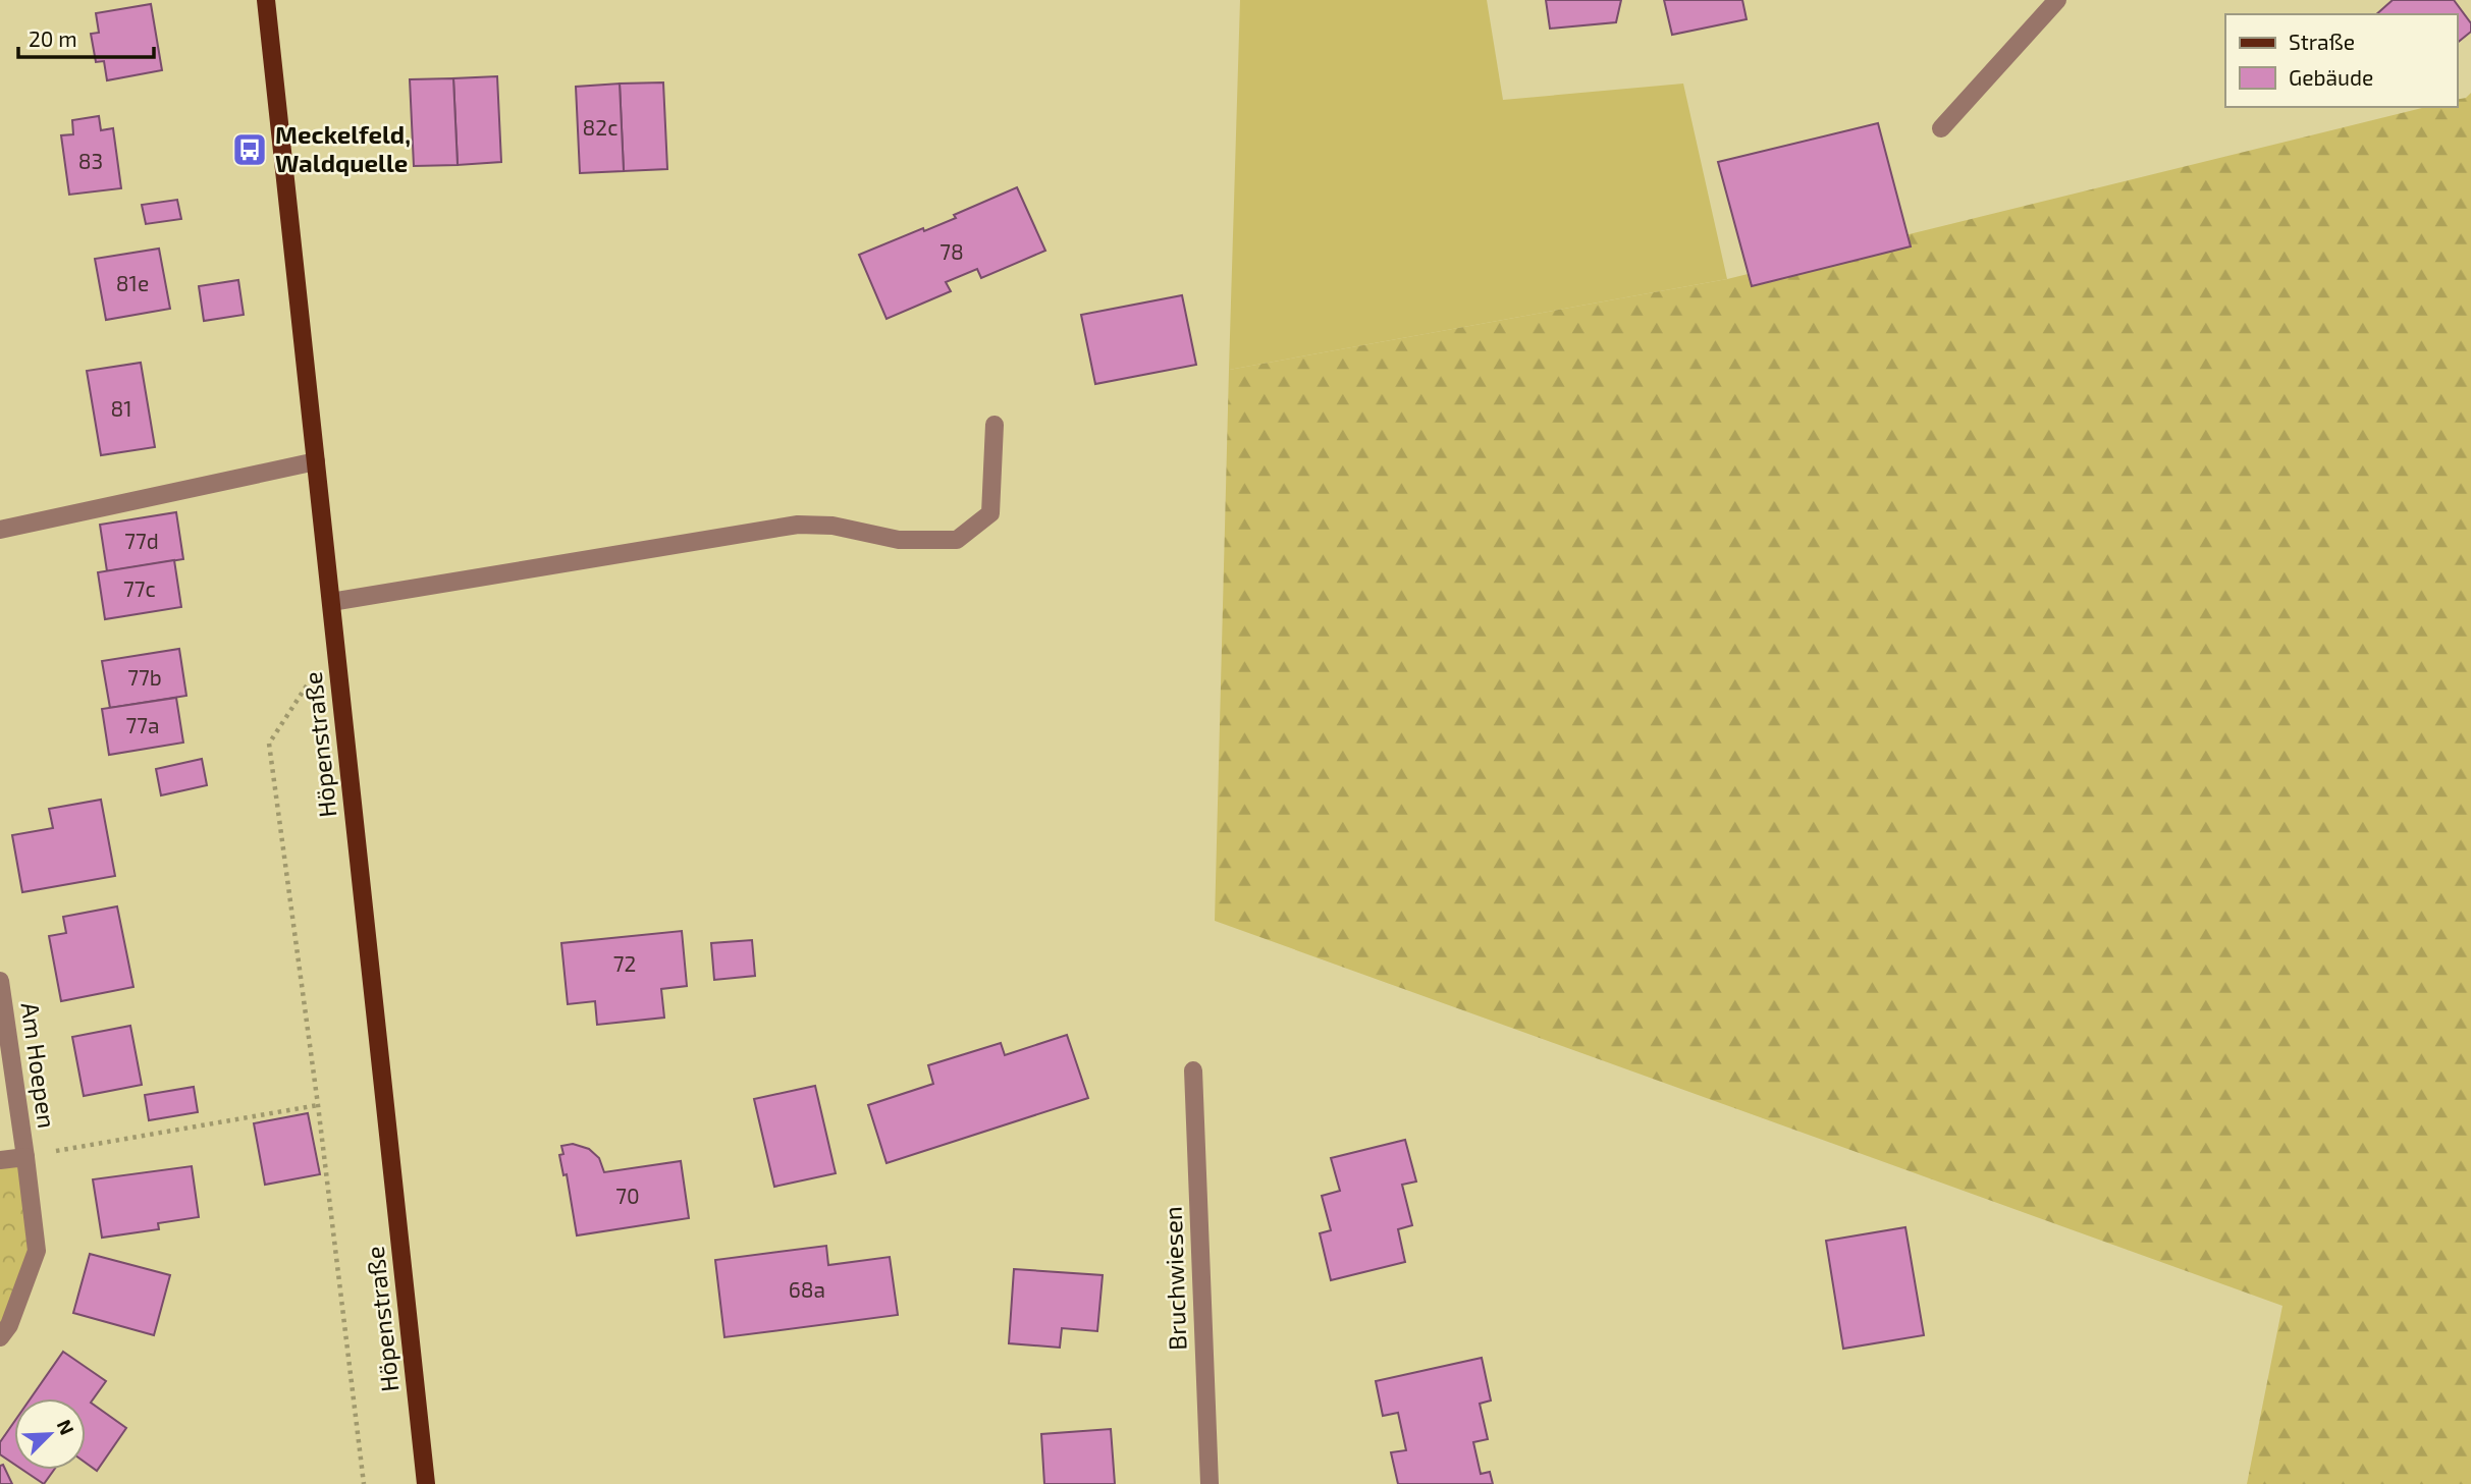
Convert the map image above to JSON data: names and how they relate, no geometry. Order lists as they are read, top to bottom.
{
  "streets": {
    "main road": ["Höpenstraße"],
    "street": ["Am Hoepen", "Bruchwiesen"]
  },
  "places": {
    "bus stop": ["Meckelfeld, Waldquelle"]
  },
  "house_numbers": [
    "82c",
    "83",
    "78",
    "81e",
    "81",
    "77d",
    "77c",
    "77b",
    "77a",
    "72",
    "70",
    "68a"
  ],
  "legend": ["Straße", "Gebäude"],
  "scale_bar": "20 m",
  "north": "top right"
}
